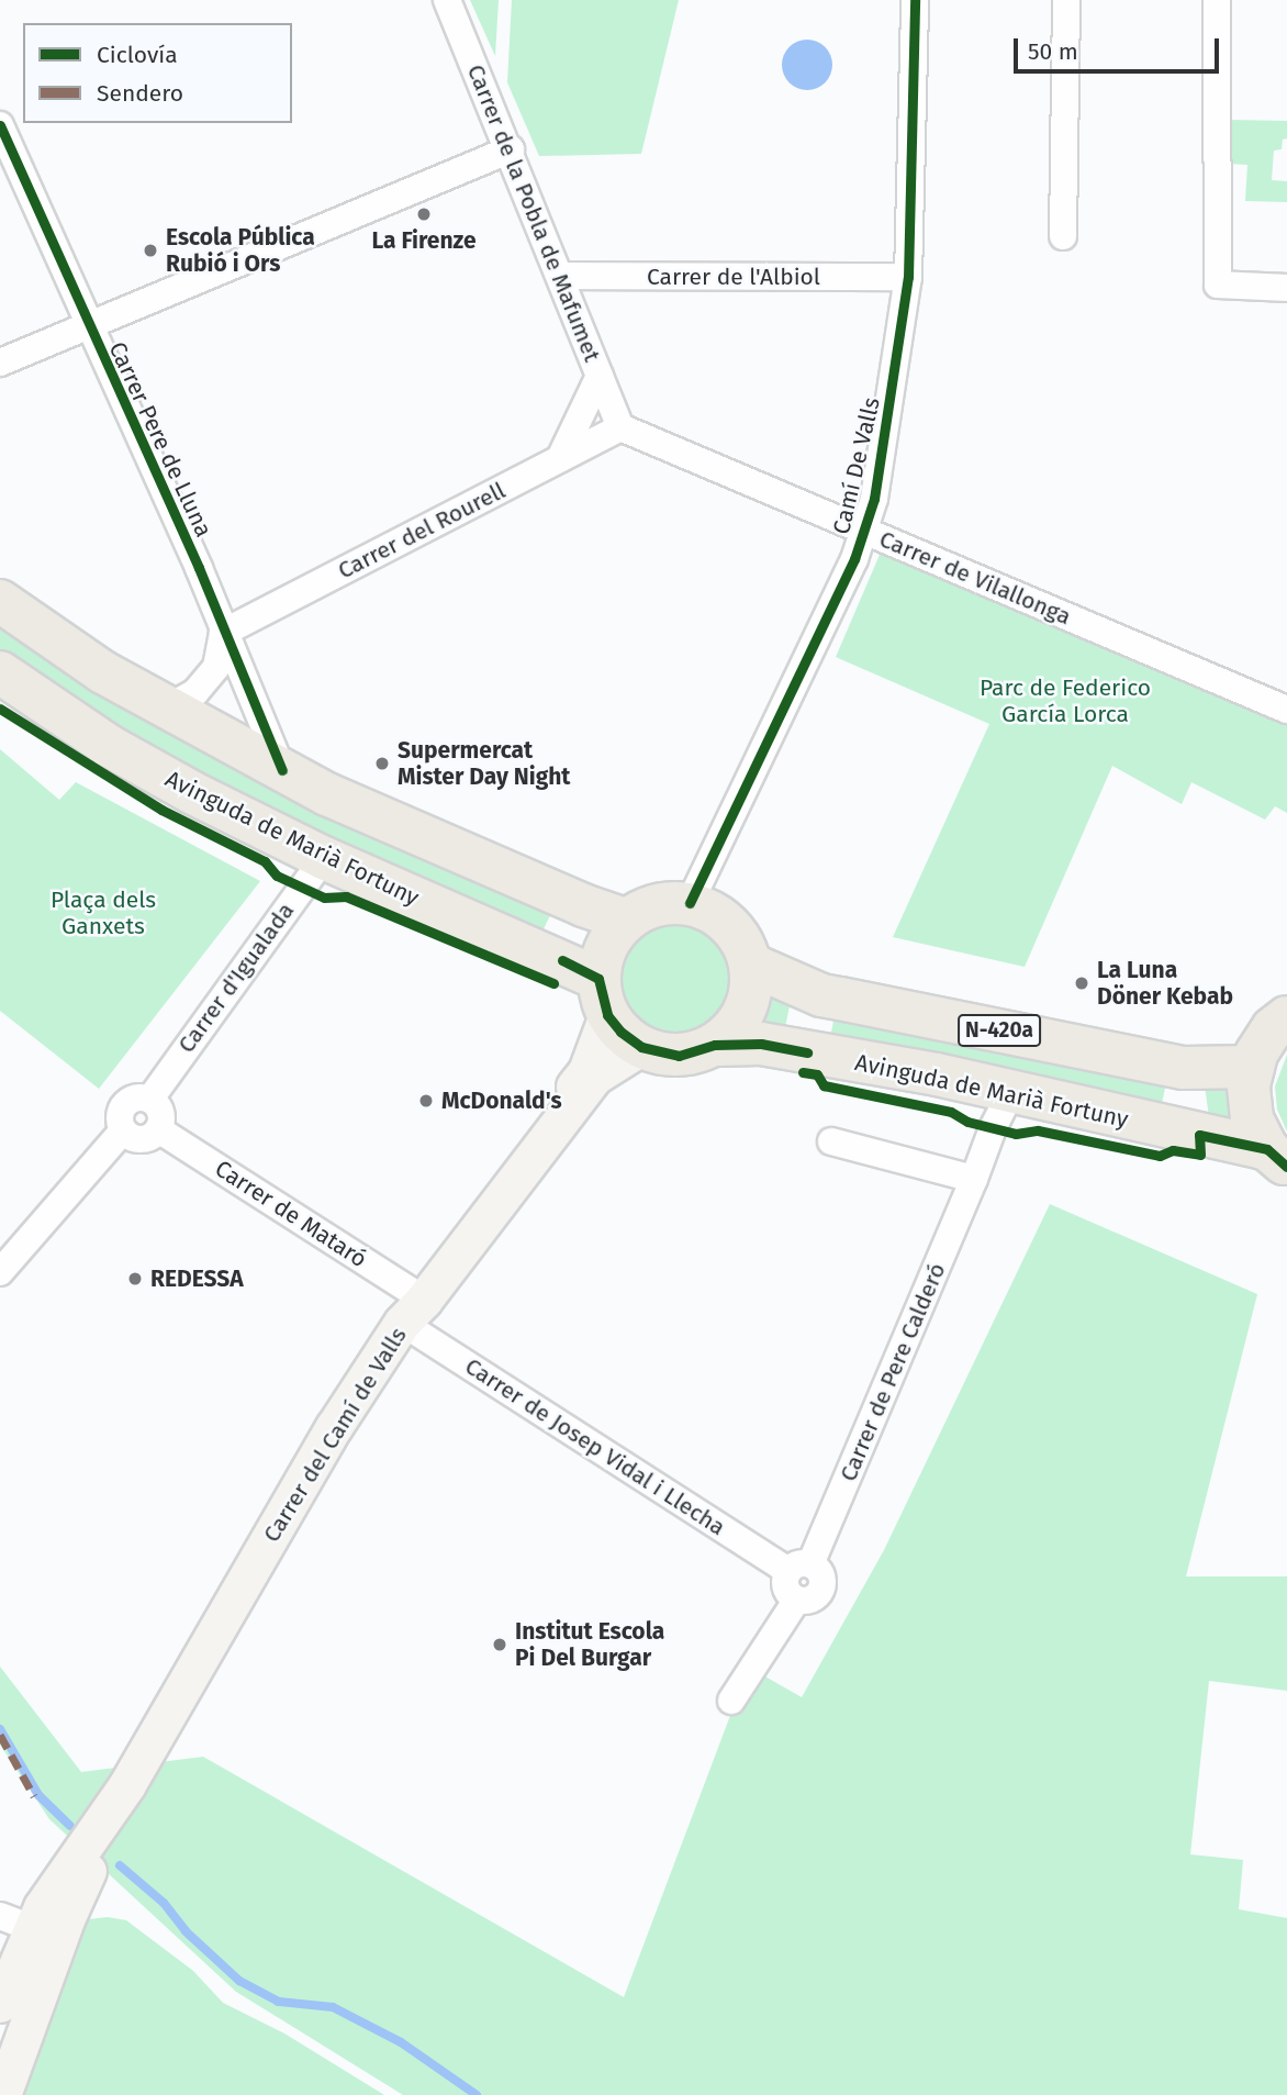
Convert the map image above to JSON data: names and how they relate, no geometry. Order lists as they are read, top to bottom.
{
  "streets": {
    "main road": ["Avinguda de Marià Fortuny", "N-420a", "Carrer del Camí de Valls"],
    "street": [
      "Carrer de la Pobla de Mafumet",
      "Carrer de l'Albiol",
      "Carrer Pere de Lluna",
      "Camí De Valls",
      "Carrer del Rourell",
      "Carrer de Vilallonga",
      "Carrer d'Igualada",
      "Carrer de Mataró",
      "Carrer de Pere Calderó",
      "Carrer de Josep Vidal i Llecha"
    ]
  },
  "crossings": [
    ["Carrer de la Pobla de Mafumet", "Carrer de l'Albiol"],
    ["Carrer de la Pobla de Mafumet", "Carrer del Rourell"],
    ["Carrer de la Pobla de Mafumet", "Carrer de Vilallonga"],
    ["Carrer de l'Albiol", "Camí De Valls"],
    ["Carrer Pere de Lluna", "Carrer del Rourell"],
    ["Camí De Valls", "Carrer de Vilallonga"],
    ["Camí De Valls", "Avinguda de Marià Fortuny"],
    ["Camí De Valls", "N-420a"],
    ["Camí De Valls", "Carrer del Camí de Valls"],
    ["Carrer del Rourell", "Carrer de Vilallonga"],
    ["Avinguda de Marià Fortuny", "Carrer d'Igualada"],
    ["Avinguda de Marià Fortuny", "N-420a"],
    ["Avinguda de Marià Fortuny", "Carrer de Pere Calderó"],
    ["Avinguda de Marià Fortuny", "Carrer del Camí de Valls"],
    ["Carrer d'Igualada", "Carrer de Mataró"],
    ["N-420a", "Carrer del Camí de Valls"],
    ["Carrer de Mataró", "Carrer del Camí de Valls"],
    ["Carrer de Mataró", "Carrer de Josep Vidal i Llecha"],
    ["Carrer de Pere Calderó", "Carrer de Josep Vidal i Llecha"],
    ["Carrer del Camí de Valls", "Carrer de Josep Vidal i Llecha"]
  ],
  "parks": ["Parc de Federico García Lorca", "Plaça dels Ganxets"],
  "places": [
    "La Firenze",
    "Escola Pública Rubió i Ors",
    "Supermercat Mister Day Night",
    "La Luna Döner Kebab",
    "McDonald's",
    "REDESSA",
    "Institut Escola Pi Del Burgar"
  ],
  "legend": ["Ciclovía", "Sendero"],
  "scale_bar": "50 m"
}
